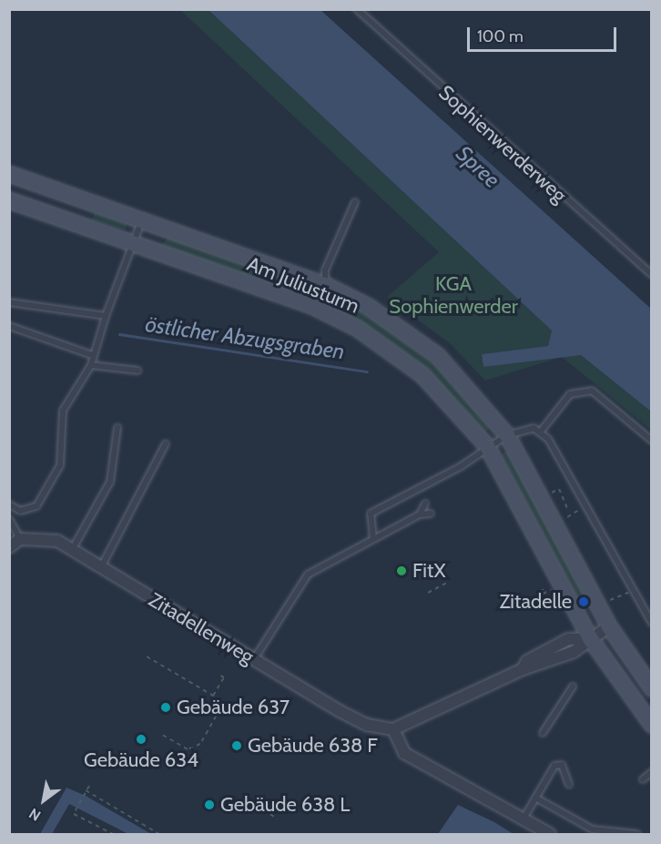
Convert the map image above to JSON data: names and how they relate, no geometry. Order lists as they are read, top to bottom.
{
  "streets": {
    "main road": ["Am Juliusturm"],
    "street": ["Zitadellenweg"],
    "lane": ["Sophienwerderweg"]
  },
  "water": ["Spree", "östlicher Abzugsgraben"],
  "parks": ["KGA Sophienwerder"],
  "places": [
    "FitX",
    "Zitadelle",
    "Gebäude 637",
    "Gebäude 634",
    "Gebäude 638 F",
    "Gebäude 638 L"
  ],
  "scale_bar": "100 m",
  "north": "bottom left"
}
